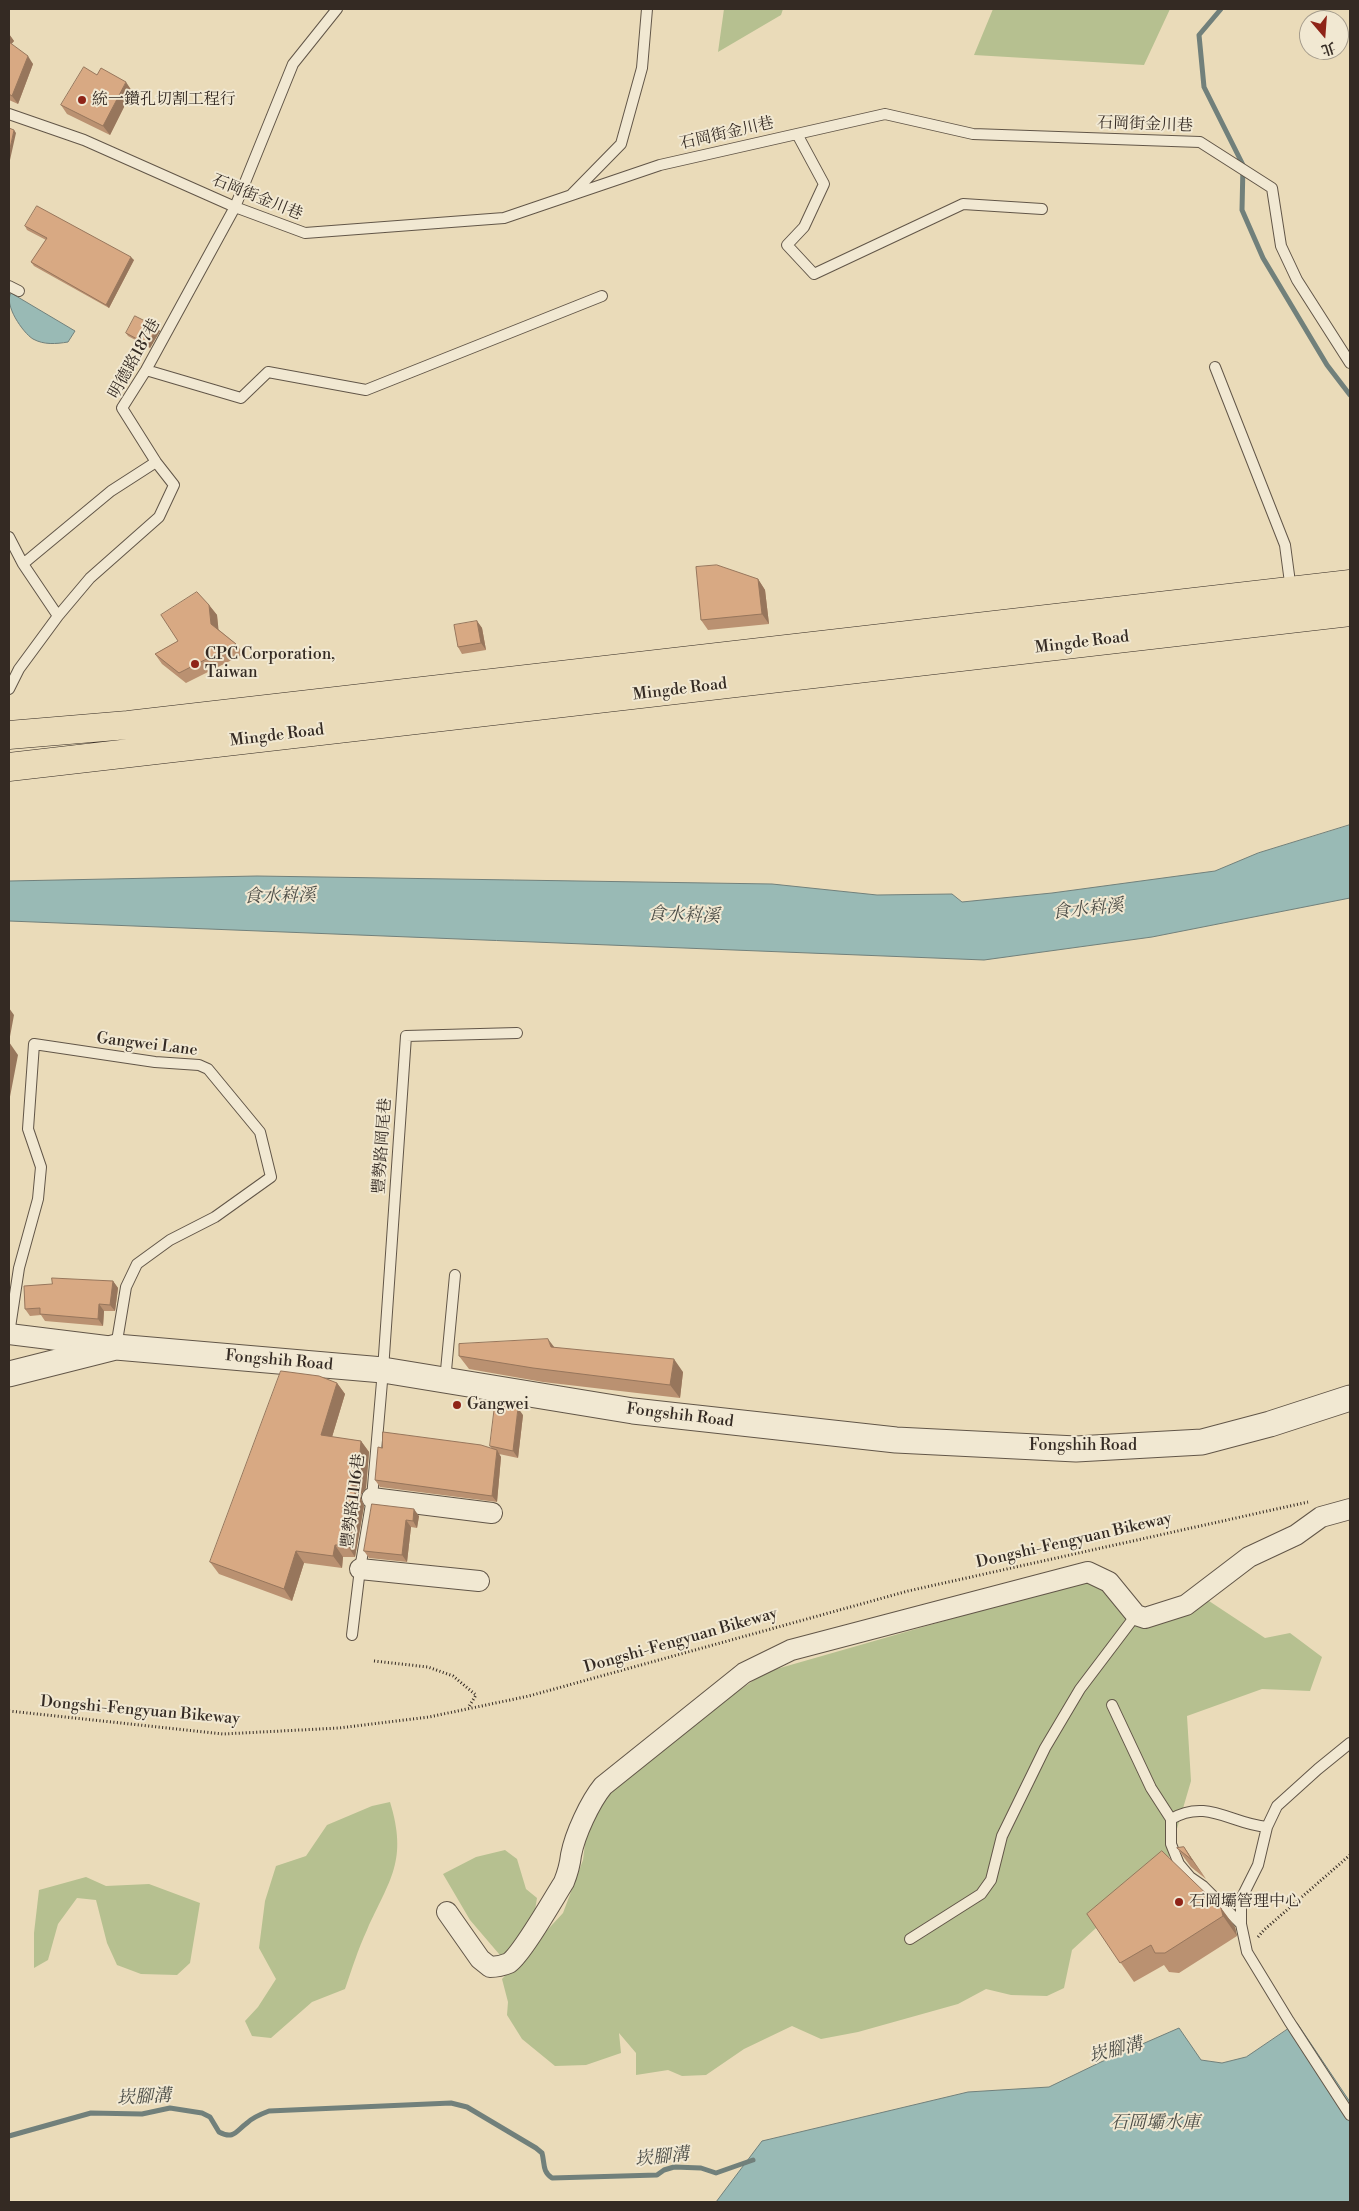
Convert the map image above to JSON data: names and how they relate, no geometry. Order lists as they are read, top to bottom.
{
  "streets": {
    "main road": ["Mingde Road"],
    "street": ["Fongshih Road"],
    "lane": [
      "石岡街金川巷",
      "明德路187巷",
      "Gangwei Lane",
      "豐勢路岡尾巷",
      "豐勢路1116巷"
    ],
    "path": ["Dongshi-Fengyuan Bikeway"]
  },
  "crossings": [
    ["石岡街金川巷", "明德路187巷"],
    ["Gangwei Lane", "Fongshih Road"],
    ["豐勢路岡尾巷", "Fongshih Road"],
    ["豐勢路岡尾巷", "豐勢路1116巷"],
    ["Fongshih Road", "豐勢路1116巷"]
  ],
  "water": ["食水嵙溪", "崁腳溝", "石岡壩水庫"],
  "places": [
    "統一鑽孔切割工程行",
    "CPC Corporation, Taiwan",
    "Gangwei",
    "石岡壩管理中心"
  ],
  "north": "bottom"
}
